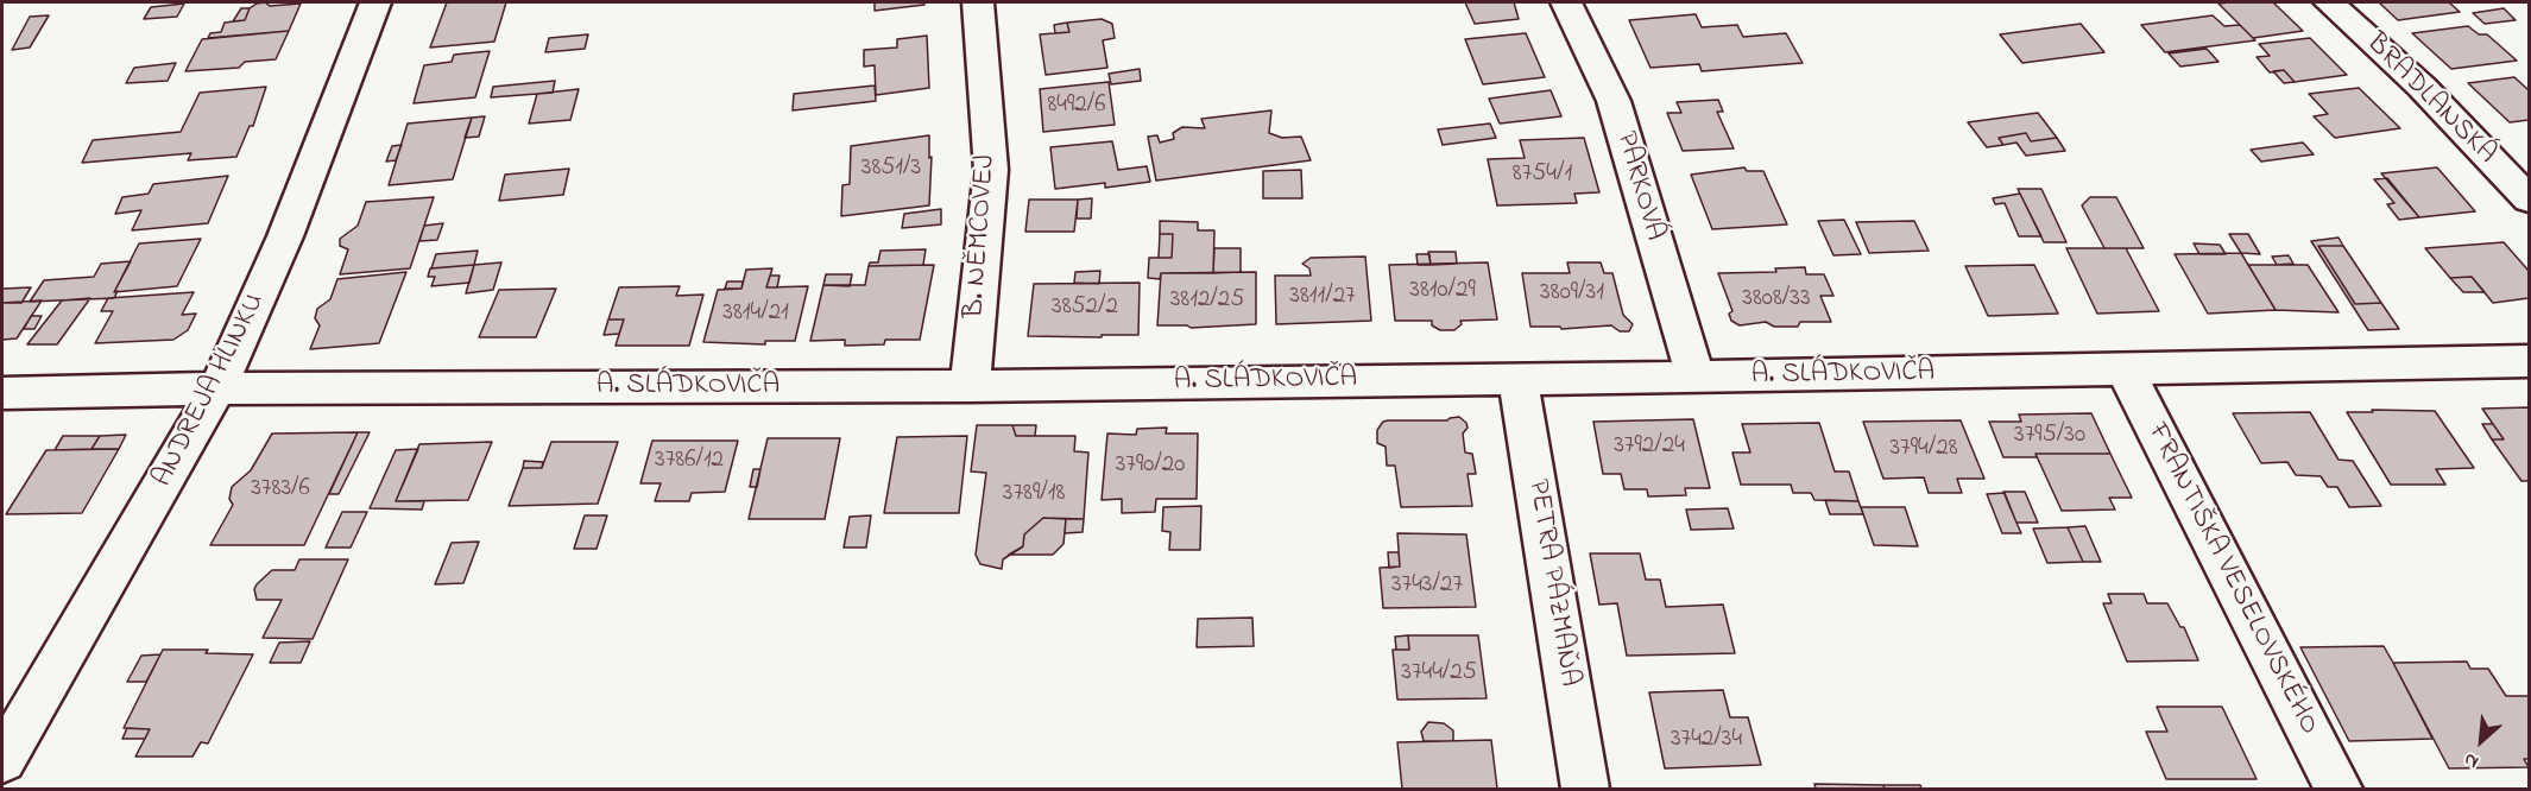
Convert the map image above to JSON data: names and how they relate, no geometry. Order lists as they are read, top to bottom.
{
  "streets": {
    "street": [
      "BRADLANSKÁ",
      "PARKOVÁ",
      "B. NĚMCOVEJ",
      "A. SLÁDKOVIČA",
      "ANDREJA HLINKU",
      "FRANTIŠKA VESELOVSKÉHO",
      "PETRA PÁZMAŇA"
    ]
  },
  "crossings": [
    ["PARKOVÁ", "A. SLÁDKOVIČA"],
    ["B. NĚMCOVEJ", "A. SLÁDKOVIČA"],
    ["A. SLÁDKOVIČA", "ANDREJA HLINKU"],
    ["A. SLÁDKOVIČA", "FRANTIŠKA VESELOVSKÉHO"],
    ["A. SLÁDKOVIČA", "PETRA PÁZMAŇA"]
  ],
  "house_numbers": [
    "8492/6",
    "3851/3",
    "8754/1",
    "3810/29",
    "3809/31",
    "3811/27",
    "3808/33",
    "3812/25",
    "3852/2",
    "3814/21",
    "3795/30",
    "3792/24",
    "3794/28",
    "3786/12",
    "3790/20",
    "3783/6",
    "3789/18",
    "3743/27",
    "3744/25",
    "3742/34"
  ],
  "north": "bottom left"
}
